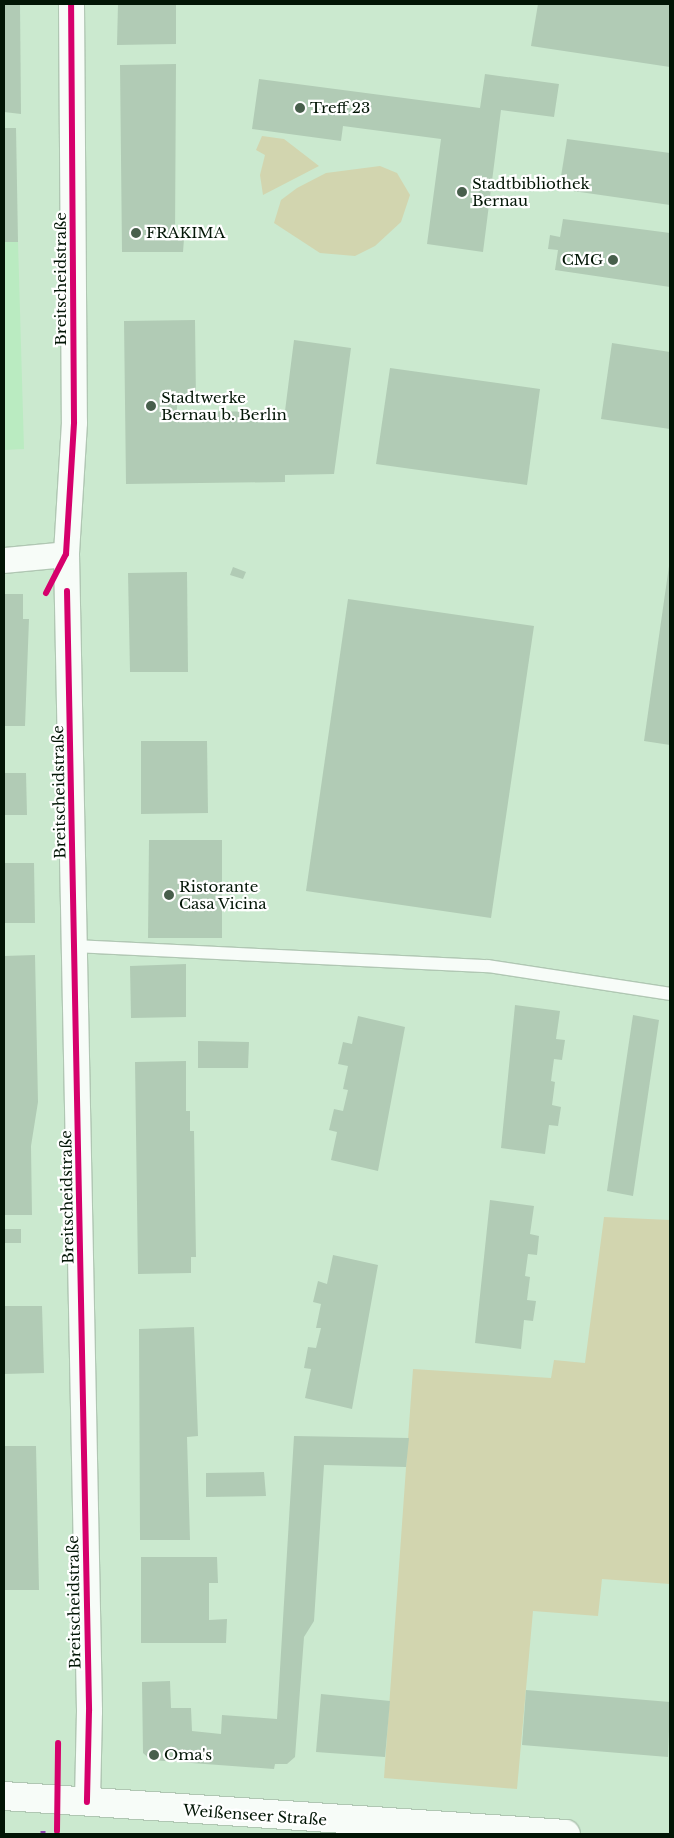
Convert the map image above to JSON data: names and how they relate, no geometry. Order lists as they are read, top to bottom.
{
  "streets": {
    "main road": ["Weißenseer Straße"],
    "street": ["Breitscheidstraße"]
  },
  "crossings": [
    ["Breitscheidstraße", "Weißenseer Straße"]
  ],
  "places": [
    "Treff 23",
    "Stadtbibliothek Bernau",
    "FRAKIMA",
    "CMG",
    "Stadtwerke Bernau b. Berlin",
    "Ristorante Casa Vicina",
    "Oma's"
  ]
}
